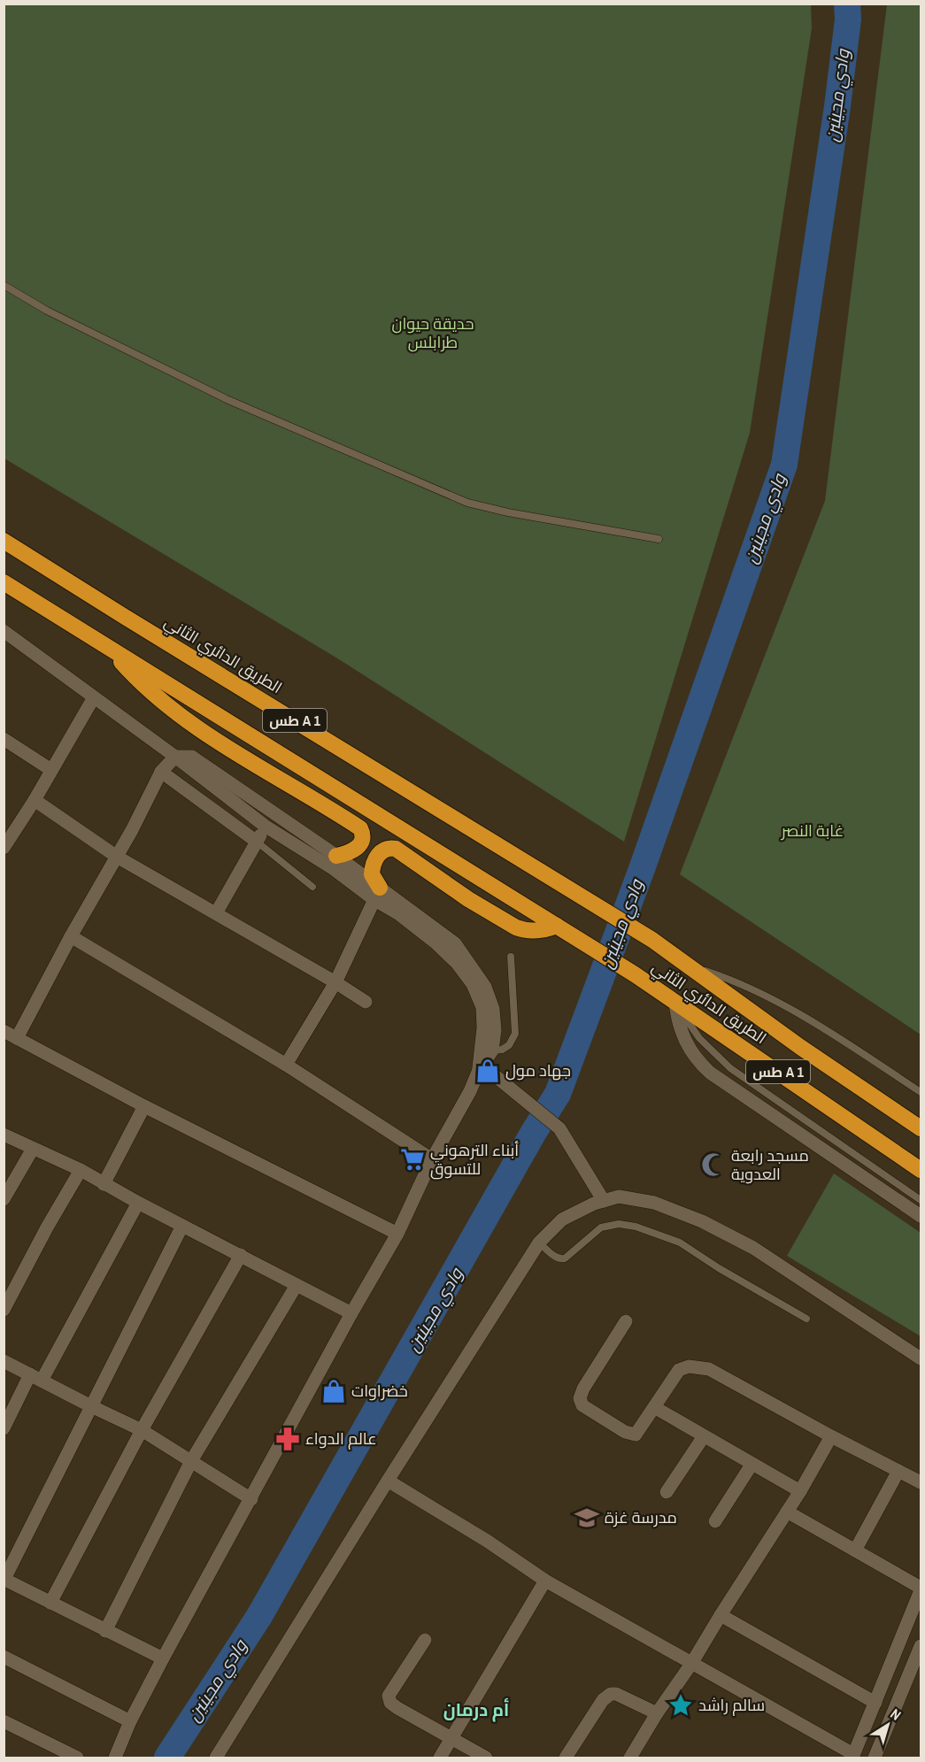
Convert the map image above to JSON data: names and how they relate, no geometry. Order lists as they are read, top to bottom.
{
  "streets": {
    "highway": ["الطريق الدائري الثاني", "طس A 1"]
  },
  "crossings": [
    ["الطريق الدائري الثاني", "طس A 1"]
  ],
  "districts": ["أم درمان"],
  "water": ["وادي مجينين"],
  "parks": ["حديقة حيوان طرابلس", "غابة النصر"],
  "places": {
    "shop": ["جهاد مول", "خضراوات"],
    "supermarket": ["أبناء الترهوني للتسوق"],
    "mosque": ["مسجد رابعة العدوية"],
    "pharmacy": ["عالم الدواء"],
    "school or university": ["مدرسة غزة"],
    "place": ["سالم راشد"]
  },
  "north": "top right"
}
